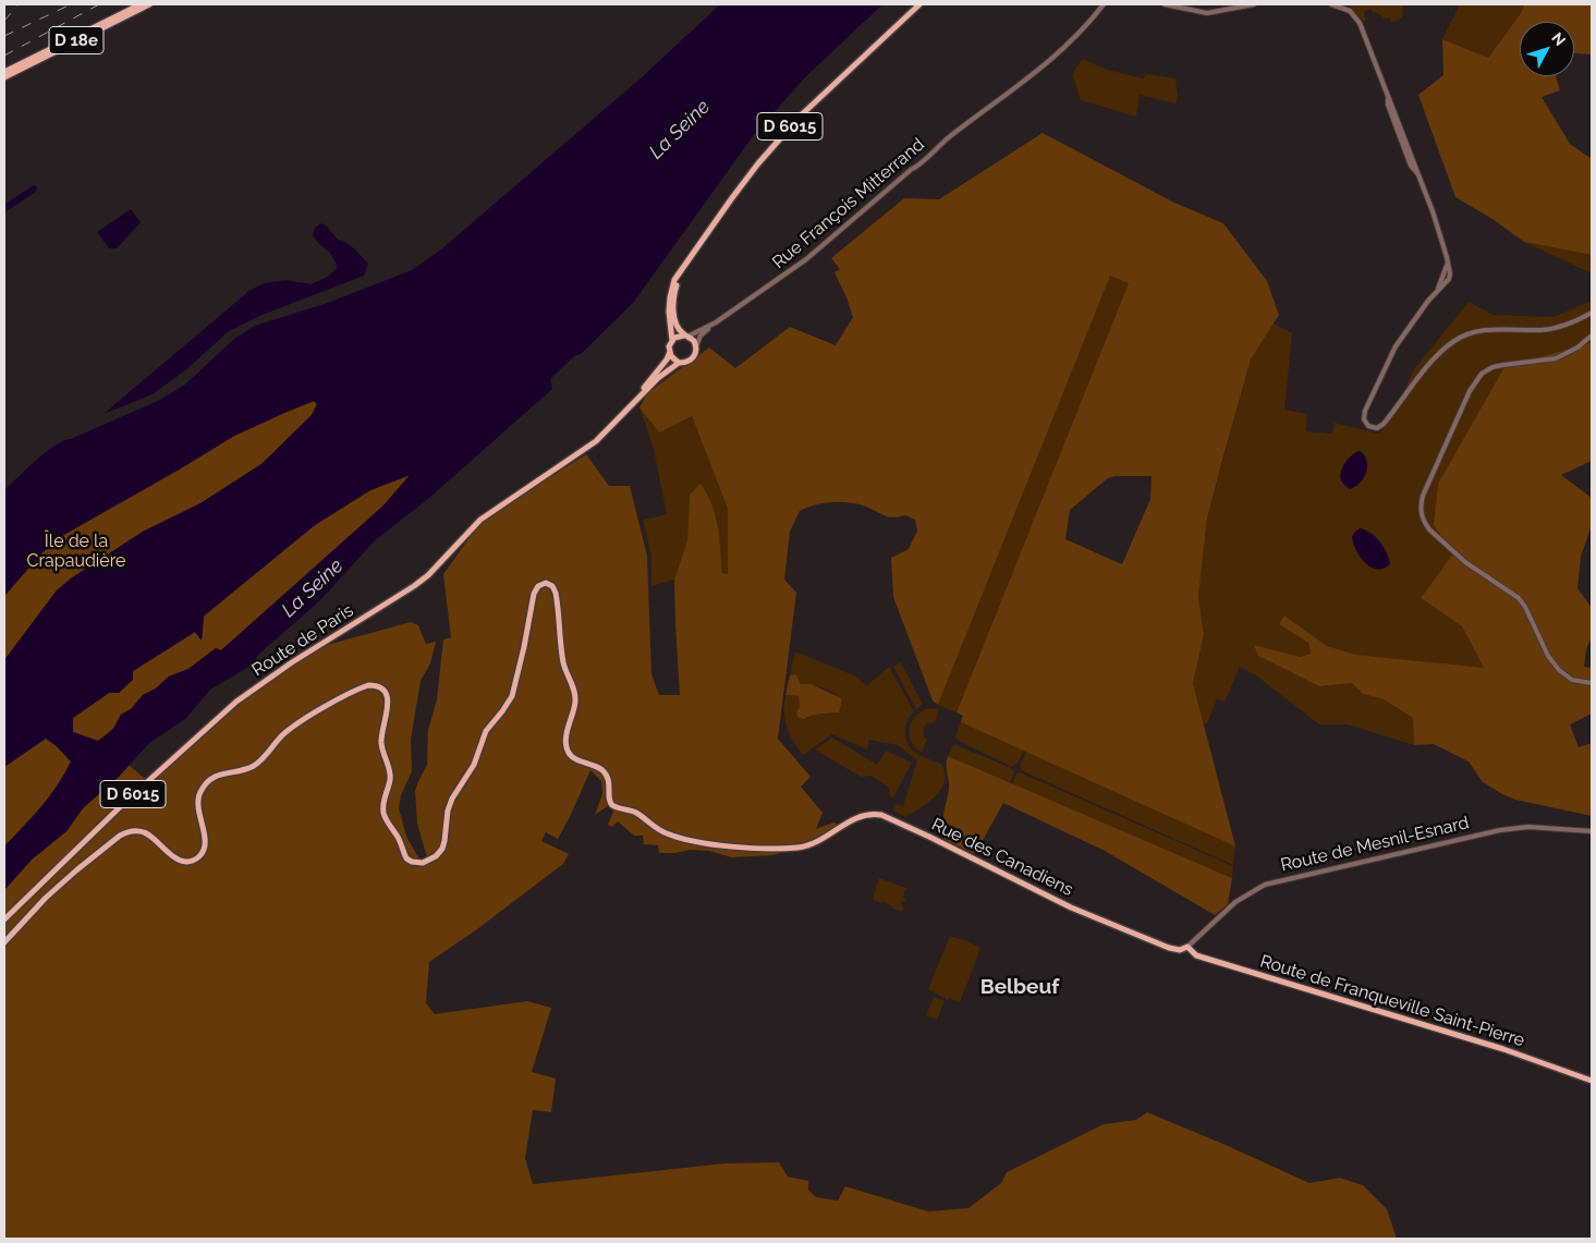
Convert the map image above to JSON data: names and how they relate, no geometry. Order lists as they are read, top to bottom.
{
  "streets": {
    "main road": [
      "D 18e",
      "D 6015",
      "Route de Paris",
      "Rue des Canadiens",
      "Route de Franqueville Saint-Pierre"
    ],
    "street": ["Rue François Mitterrand", "Route de Mesnil-Esnard"]
  },
  "crossings": [
    ["D 6015", "Route de Paris"],
    ["Route de Mesnil-Esnard", "Rue des Canadiens"],
    ["Route de Mesnil-Esnard", "Route de Franqueville Saint-Pierre"],
    ["Rue des Canadiens", "Route de Franqueville Saint-Pierre"]
  ],
  "districts": ["Belbeuf"],
  "water": ["La Seine"],
  "parks": ["Île de la Crapaudière"],
  "north": "top right"
}
